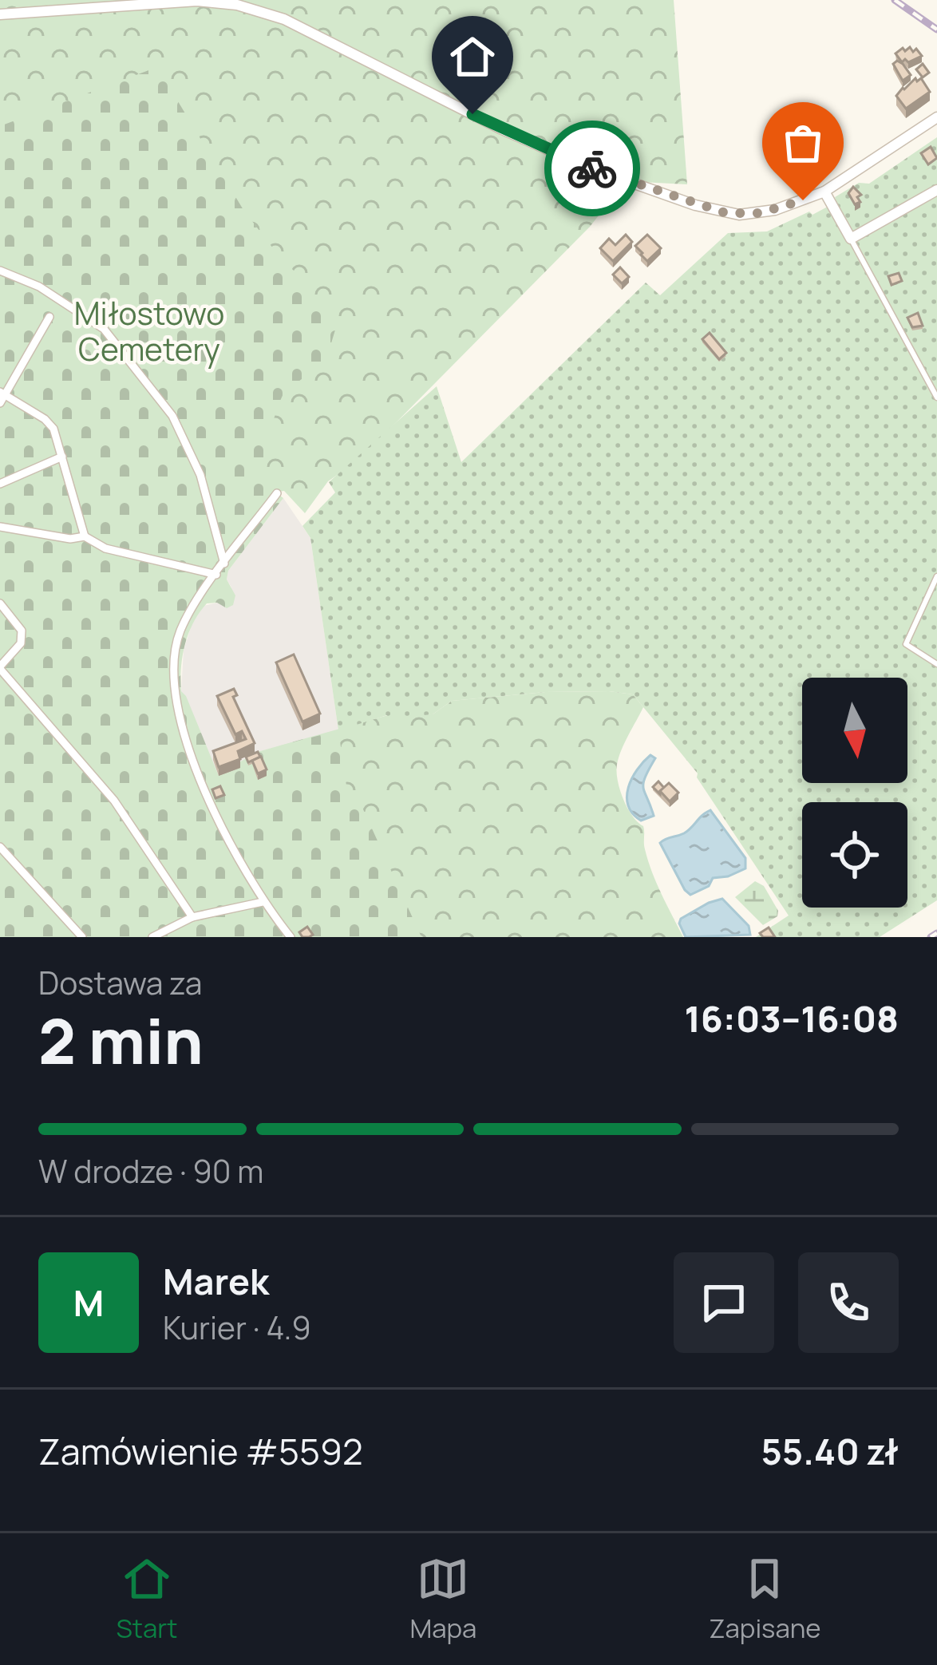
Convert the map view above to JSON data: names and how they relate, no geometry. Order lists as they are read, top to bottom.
{
  "parks": ["Miłostowo Cemetery"],
  "north": "bottom",
  "page": {
    "heading": ["2 min", "Dostawa za", "16:03–16:08"],
    "panel": [
      "Marek",
      "Kurier · 4.9",
      "Zamówienie #5592",
      "55.40 zł"
    ],
    "bar": "W drodze · 90 m",
    "round": "M",
    "tabs": ["Start", "Mapa", "Zapisane"]
  }
}
